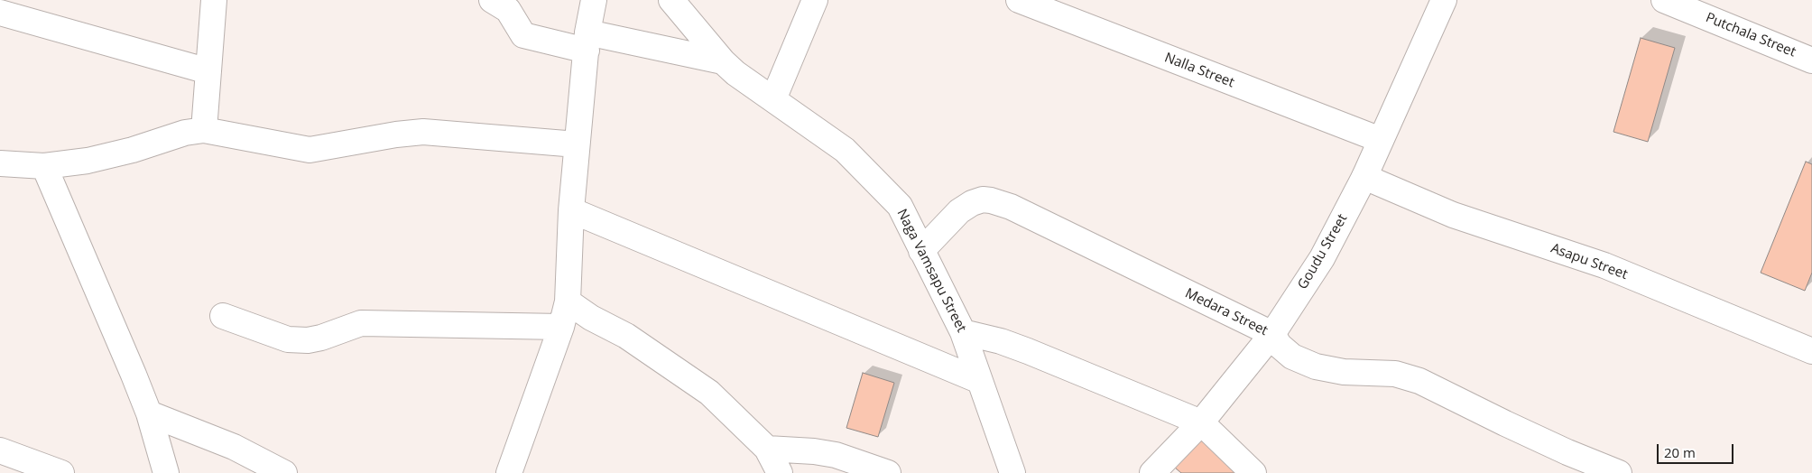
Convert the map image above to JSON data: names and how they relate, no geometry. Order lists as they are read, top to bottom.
{
  "streets": {
    "street": [
      "Putchala Street",
      "Nalla Street",
      "Goudu Street",
      "Asapu Street",
      "Naga Vamsapu Street",
      "Medara Street"
    ]
  },
  "crossings": [
    ["Nalla Street", "Goudu Street"],
    ["Goudu Street", "Asapu Street"],
    ["Goudu Street", "Medara Street"],
    ["Naga Vamsapu Street", "Medara Street"]
  ],
  "scale_bar": "20 m"
}
